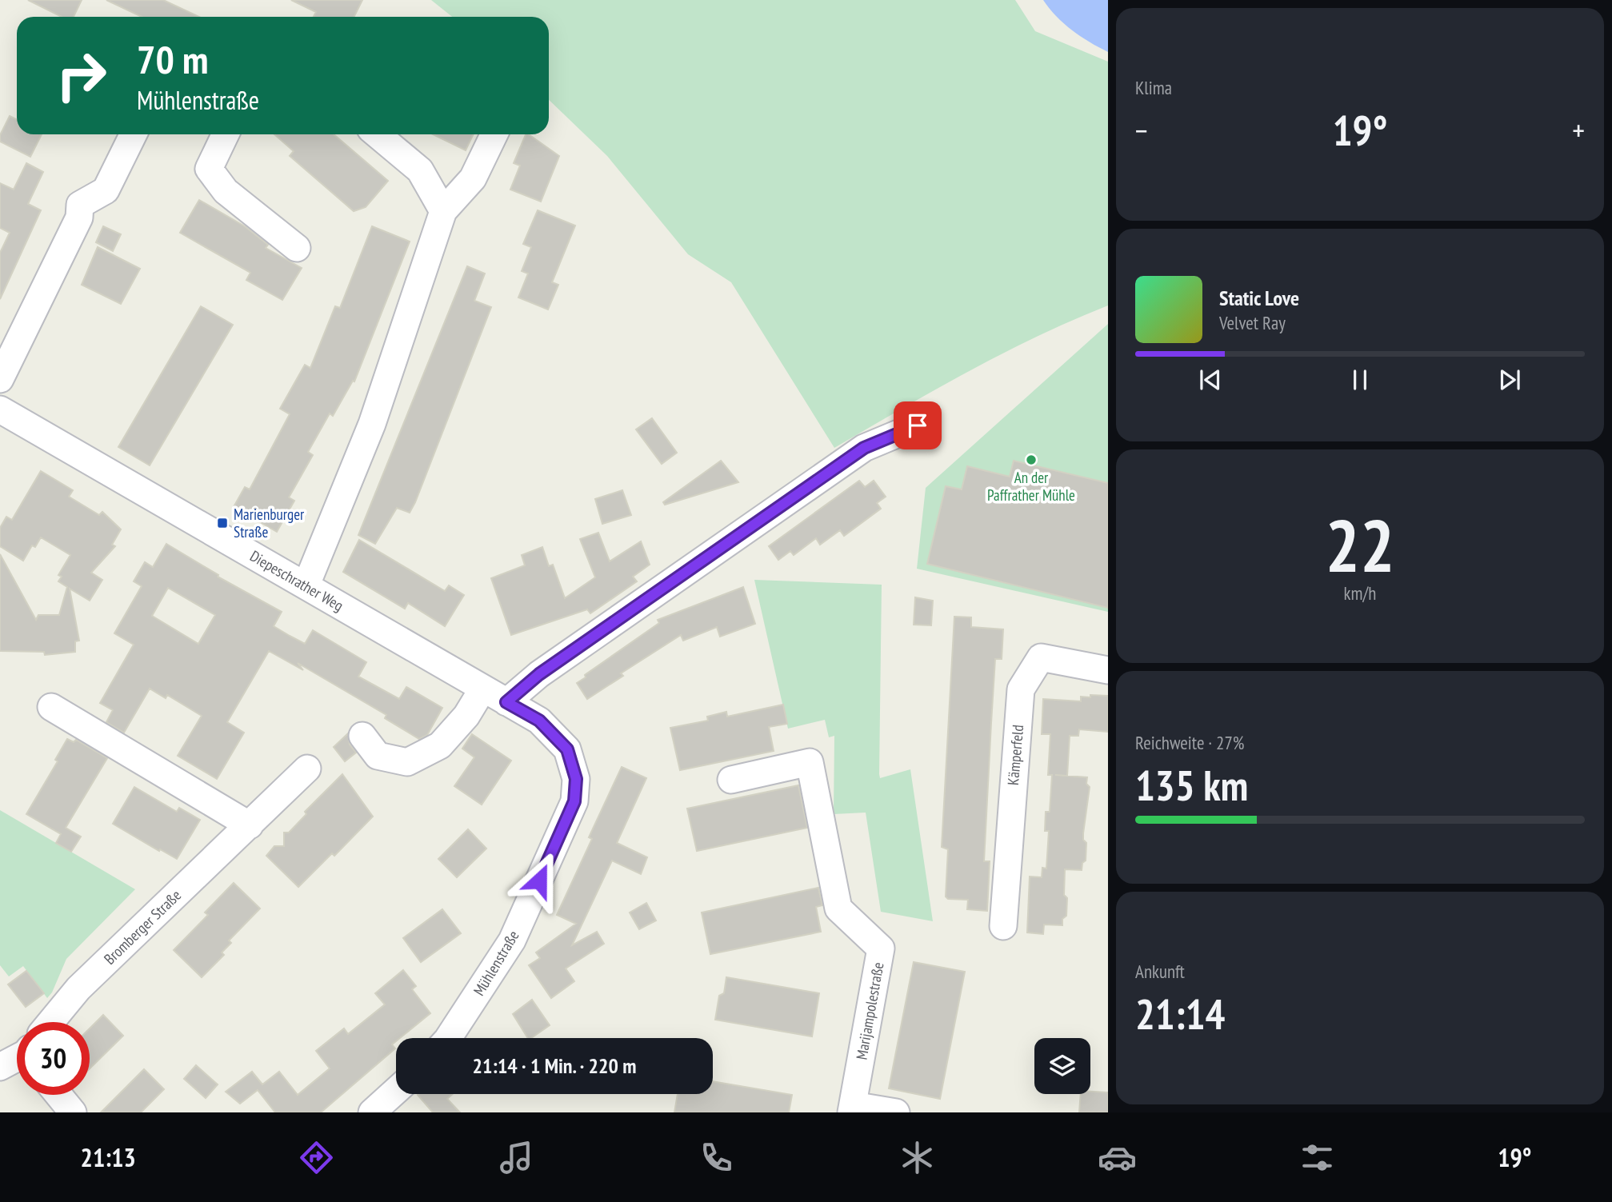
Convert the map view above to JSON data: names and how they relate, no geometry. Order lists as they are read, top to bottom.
{
  "streets": {
    "street": [
      "Diepeschrather Weg",
      "Kämperfeld",
      "Bromberger Straße",
      "Mühlenstraße",
      "Marijampolestraße"
    ]
  },
  "crossings": [
    ["Diepeschrather Weg", "Mühlenstraße"]
  ],
  "places": {
    "other": ["An der Paffrather Mühle"],
    "transit": ["Marienburger Straße"]
  },
  "page": {
    "tile": [
      "Klima",
      ["22", "km/h"],
      ["Reichweite · 27%", "135 km"],
      ["Ankunft", "21:14"]
    ],
    "turn": ["70 m", "Mühlenstraße"],
    "heat": ["−", "19°", "+"],
    "song": ["Static Love", "Velvet Ray"],
    "limit": "30",
    "trip": "21:14 · 1 Min. · 220 m",
    "tabs": ["21:13", "19°"]
  }
}
